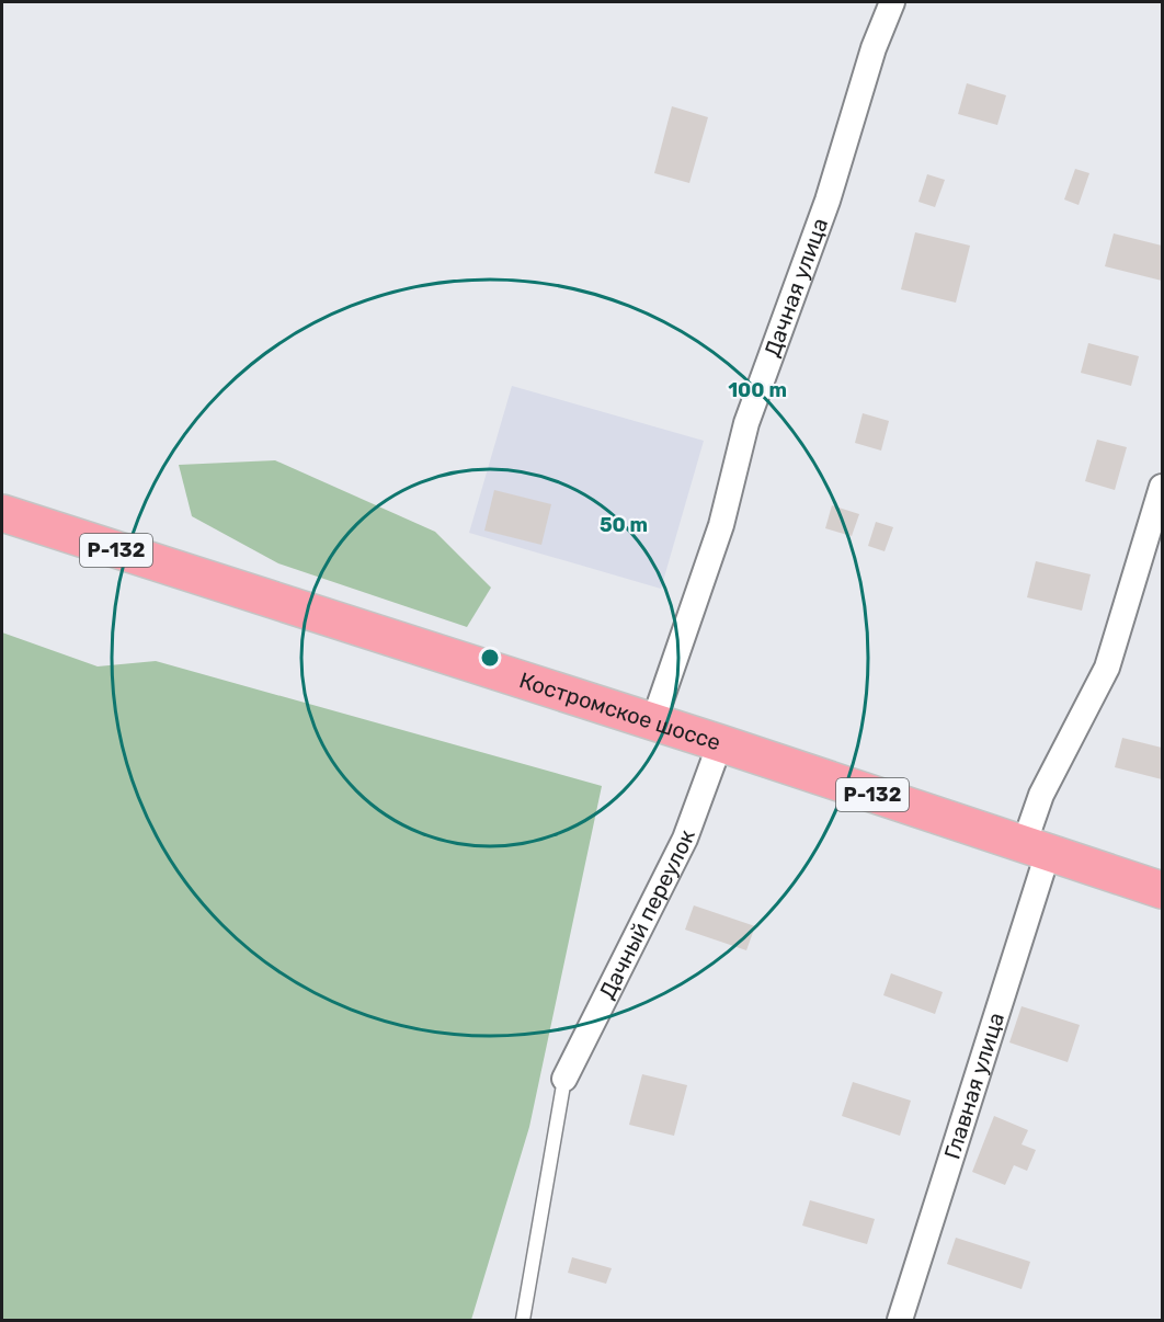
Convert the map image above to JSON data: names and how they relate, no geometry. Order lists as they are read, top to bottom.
{
  "streets": {
    "highway": ["Р-132", "Костромское шоссе"],
    "street": ["Дачная улица", "Дачный переулок", "Главная улица"]
  },
  "crossings": [
    ["Дачная улица", "Костромское шоссе"],
    ["Костромское шоссе", "Дачный переулок"],
    ["Костромское шоссе", "Главная улица"]
  ],
  "rings": ["100 m", "50 m"]
}
